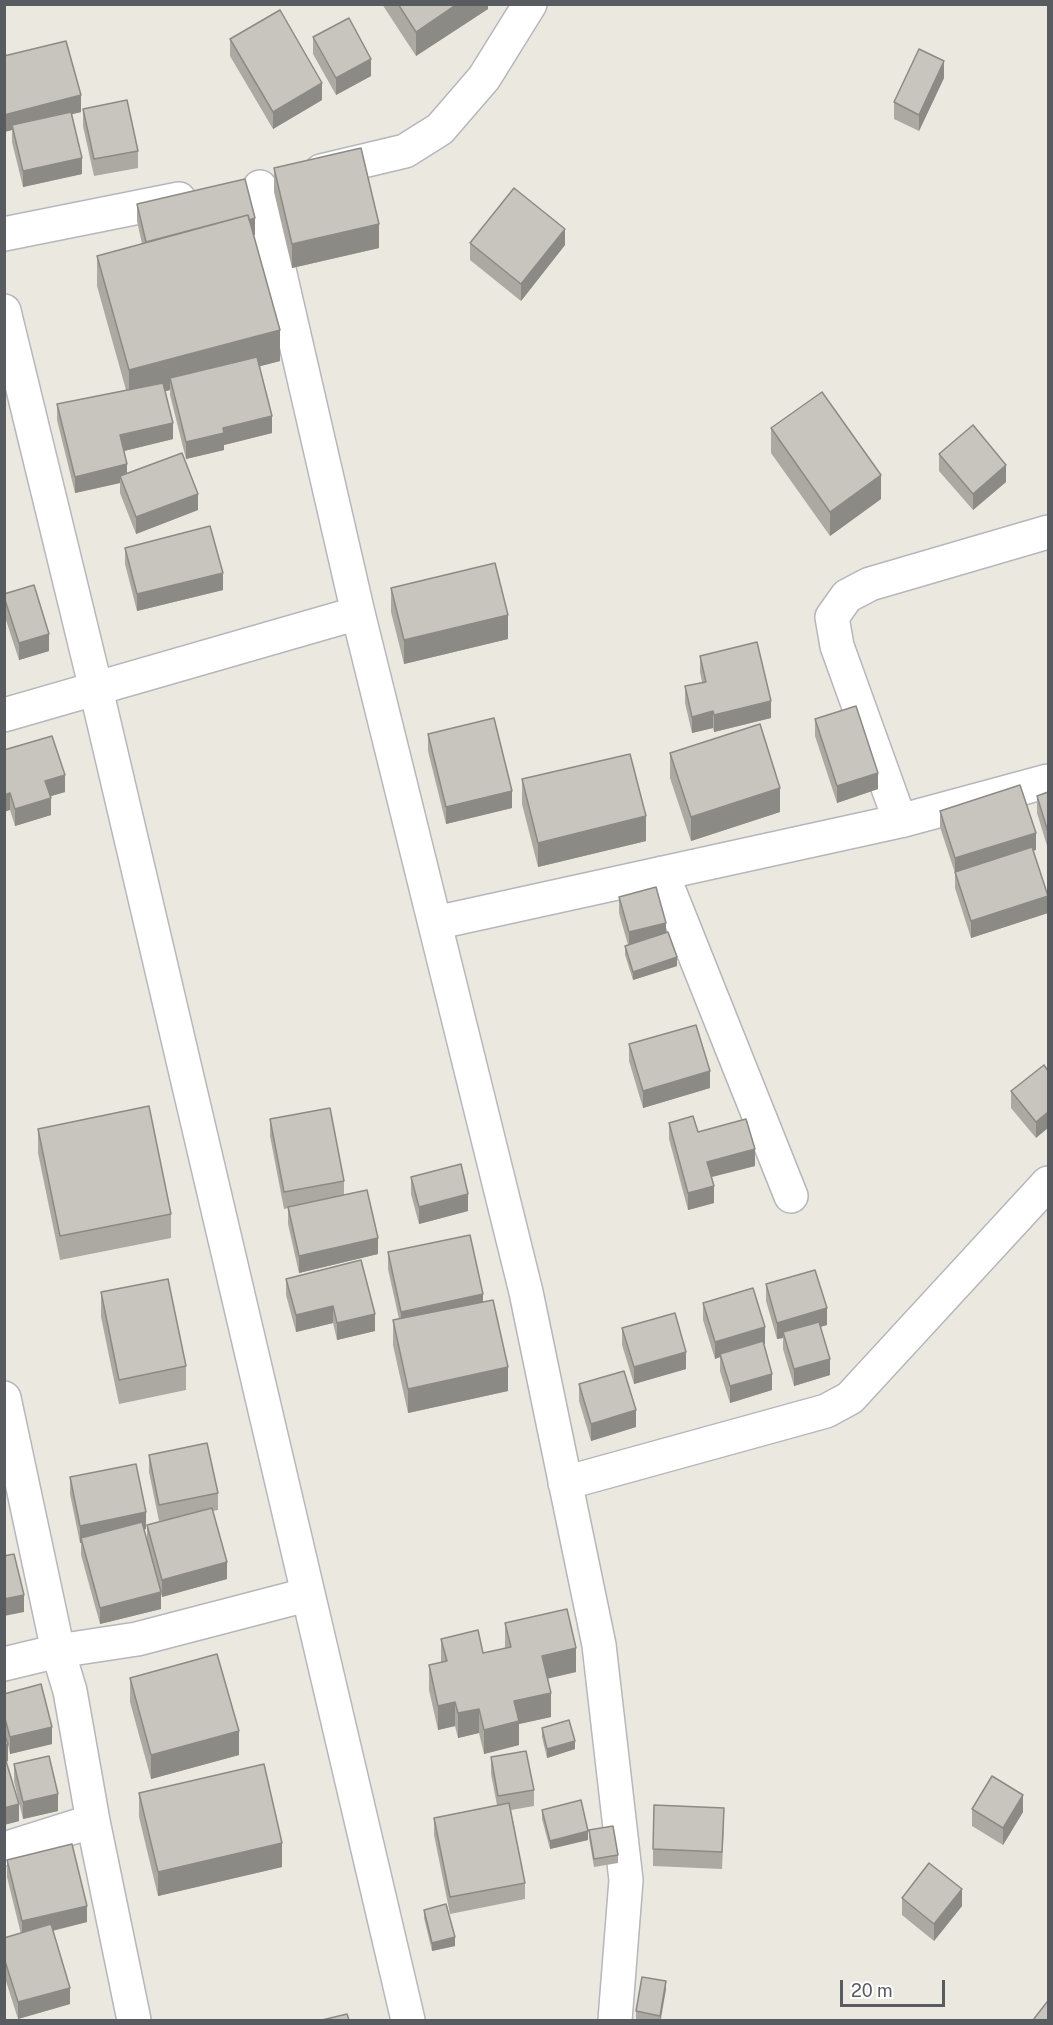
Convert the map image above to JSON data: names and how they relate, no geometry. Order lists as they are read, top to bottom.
{
  "scale_bar": "20 m"
}
